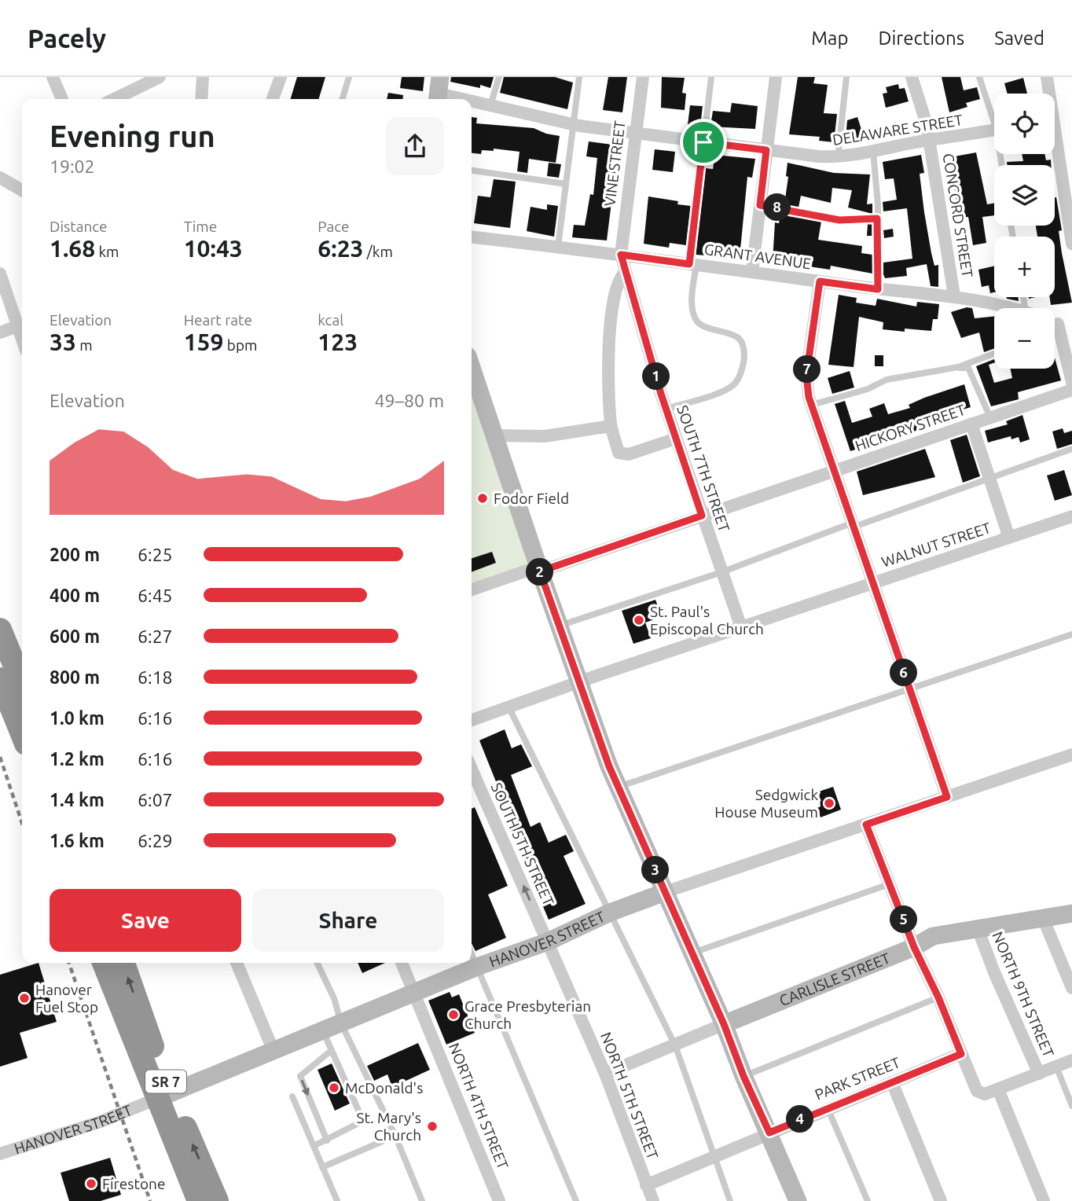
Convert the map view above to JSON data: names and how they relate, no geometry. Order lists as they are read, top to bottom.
{
  "streets": {
    "highway": ["SR 7"],
    "main road": ["HANOVER STREET", "CARLISLE STREET"],
    "street": [
      "DELAWARE STREET",
      "VINE STREET",
      "CONCORD STREET",
      "GRANT AVENUE",
      "HICKORY STREET",
      "SOUTH 7TH STREET",
      "WALNUT STREET",
      "SOUTH 5TH STREET",
      "NORTH 9TH STREET",
      "PARK STREET",
      "NORTH 5TH STREET",
      "NORTH 4TH STREET"
    ]
  },
  "crossings": [
    ["DELAWARE STREET", "VINE STREET"],
    ["DELAWARE STREET", "CONCORD STREET"],
    ["VINE STREET", "GRANT AVENUE"],
    ["VINE STREET", "SOUTH 7TH STREET"],
    ["CONCORD STREET", "GRANT AVENUE"],
    ["GRANT AVENUE", "SOUTH 7TH STREET"],
    ["HICKORY STREET", "SOUTH 7TH STREET"],
    ["SOUTH 7TH STREET", "WALNUT STREET"],
    ["SOUTH 5TH STREET", "HANOVER STREET"],
    ["SOUTH 5TH STREET", "NORTH 5TH STREET"],
    ["HANOVER STREET", "SR 7"],
    ["HANOVER STREET", "NORTH 5TH STREET"],
    ["HANOVER STREET", "NORTH 4TH STREET"],
    ["CARLISLE STREET", "NORTH 9TH STREET"],
    ["CARLISLE STREET", "NORTH 5TH STREET"],
    ["PARK STREET", "NORTH 5TH STREET"]
  ],
  "one_way": ["SOUTH 5TH STREET"],
  "places": [
    "Fodor Field",
    "St. Paul's Episcopal Church",
    "Sedgwick House Museum",
    "Hanover Fuel Stop",
    "Grace Presbyterian Church",
    "McDonald's",
    "St. Mary's Church",
    "Firestone"
  ],
  "page": {
    "header": "Pacely",
    "nav": ["Map", "Directions", "Saved"],
    "map_buttons": ["+", "−"],
    "heading": ["Evening run", "19:02"],
    "stats": [
      ["Distance", "1.68 km"],
      ["Time", "10:43"],
      ["Pace", "6:23 /km"],
      ["Elevation", "33 m"],
      ["Heart rate", "159 bpm"],
      ["kcal", "123"]
    ],
    "pins": [
      "8",
      "7",
      "1",
      "2",
      "6",
      "3",
      "5",
      "4"
    ],
    "chart": ["Elevation", "49–80 m"],
    "list": [
      {
        "name": "200 m",
        "note": "6:25"
      },
      {
        "name": "400 m",
        "note": "6:45"
      },
      {
        "name": "600 m",
        "note": "6:27"
      },
      {
        "name": "800 m",
        "note": "6:18"
      },
      {
        "name": "1.0 km",
        "note": "6:16"
      },
      {
        "name": "1.2 km",
        "note": "6:16"
      },
      {
        "name": "1.4 km",
        "note": "6:07"
      },
      {
        "name": "1.6 km",
        "note": "6:29"
      }
    ],
    "buttons": ["Save", "Share"]
  }
}
